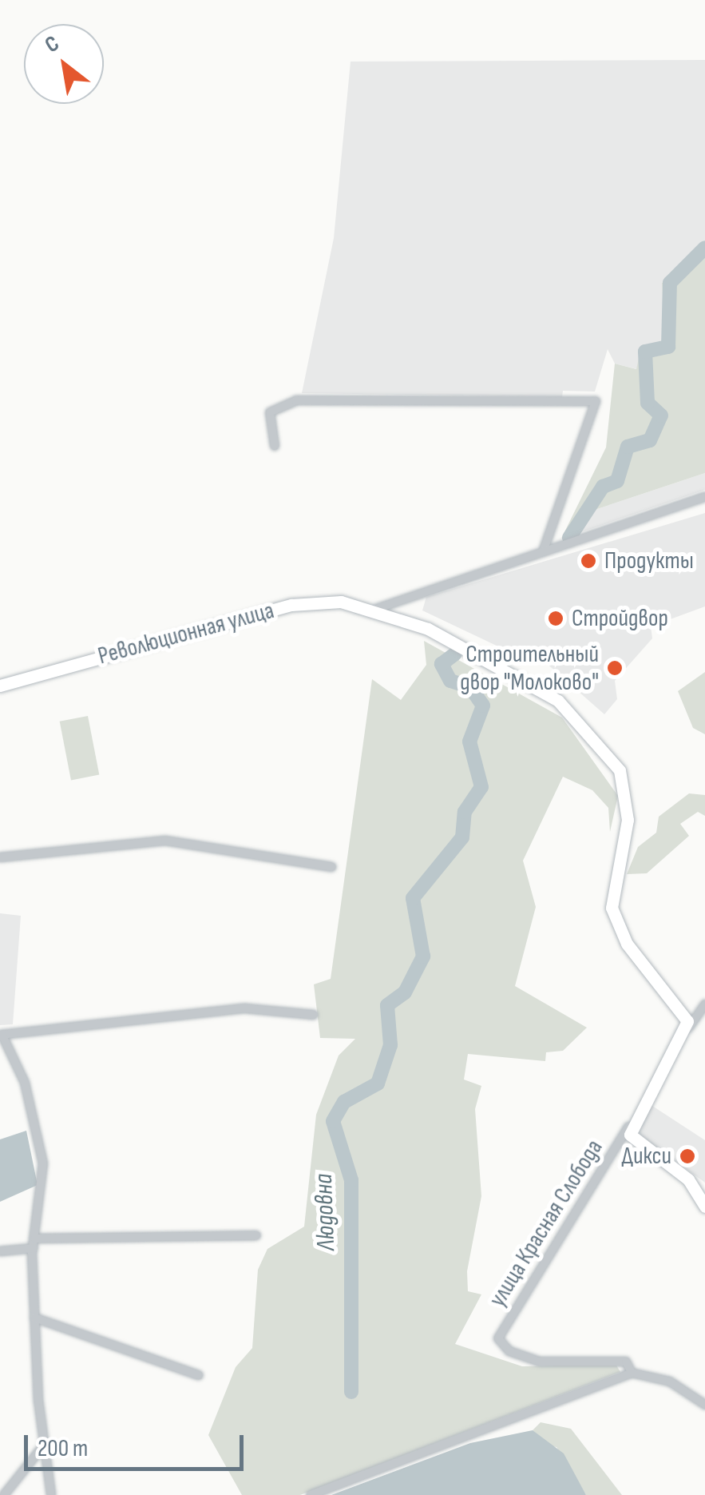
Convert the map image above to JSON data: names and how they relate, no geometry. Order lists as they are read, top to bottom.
{
  "streets": {
    "main road": ["Революционная улица"],
    "street": ["улица Красная Слобода"]
  },
  "water": ["Людовна"],
  "places": [
    "Продукты",
    "Стройдвор",
    "Строительный двор \"Молоково\"",
    "Дикси"
  ],
  "scale_bar": "200 m",
  "north": "top left"
}
